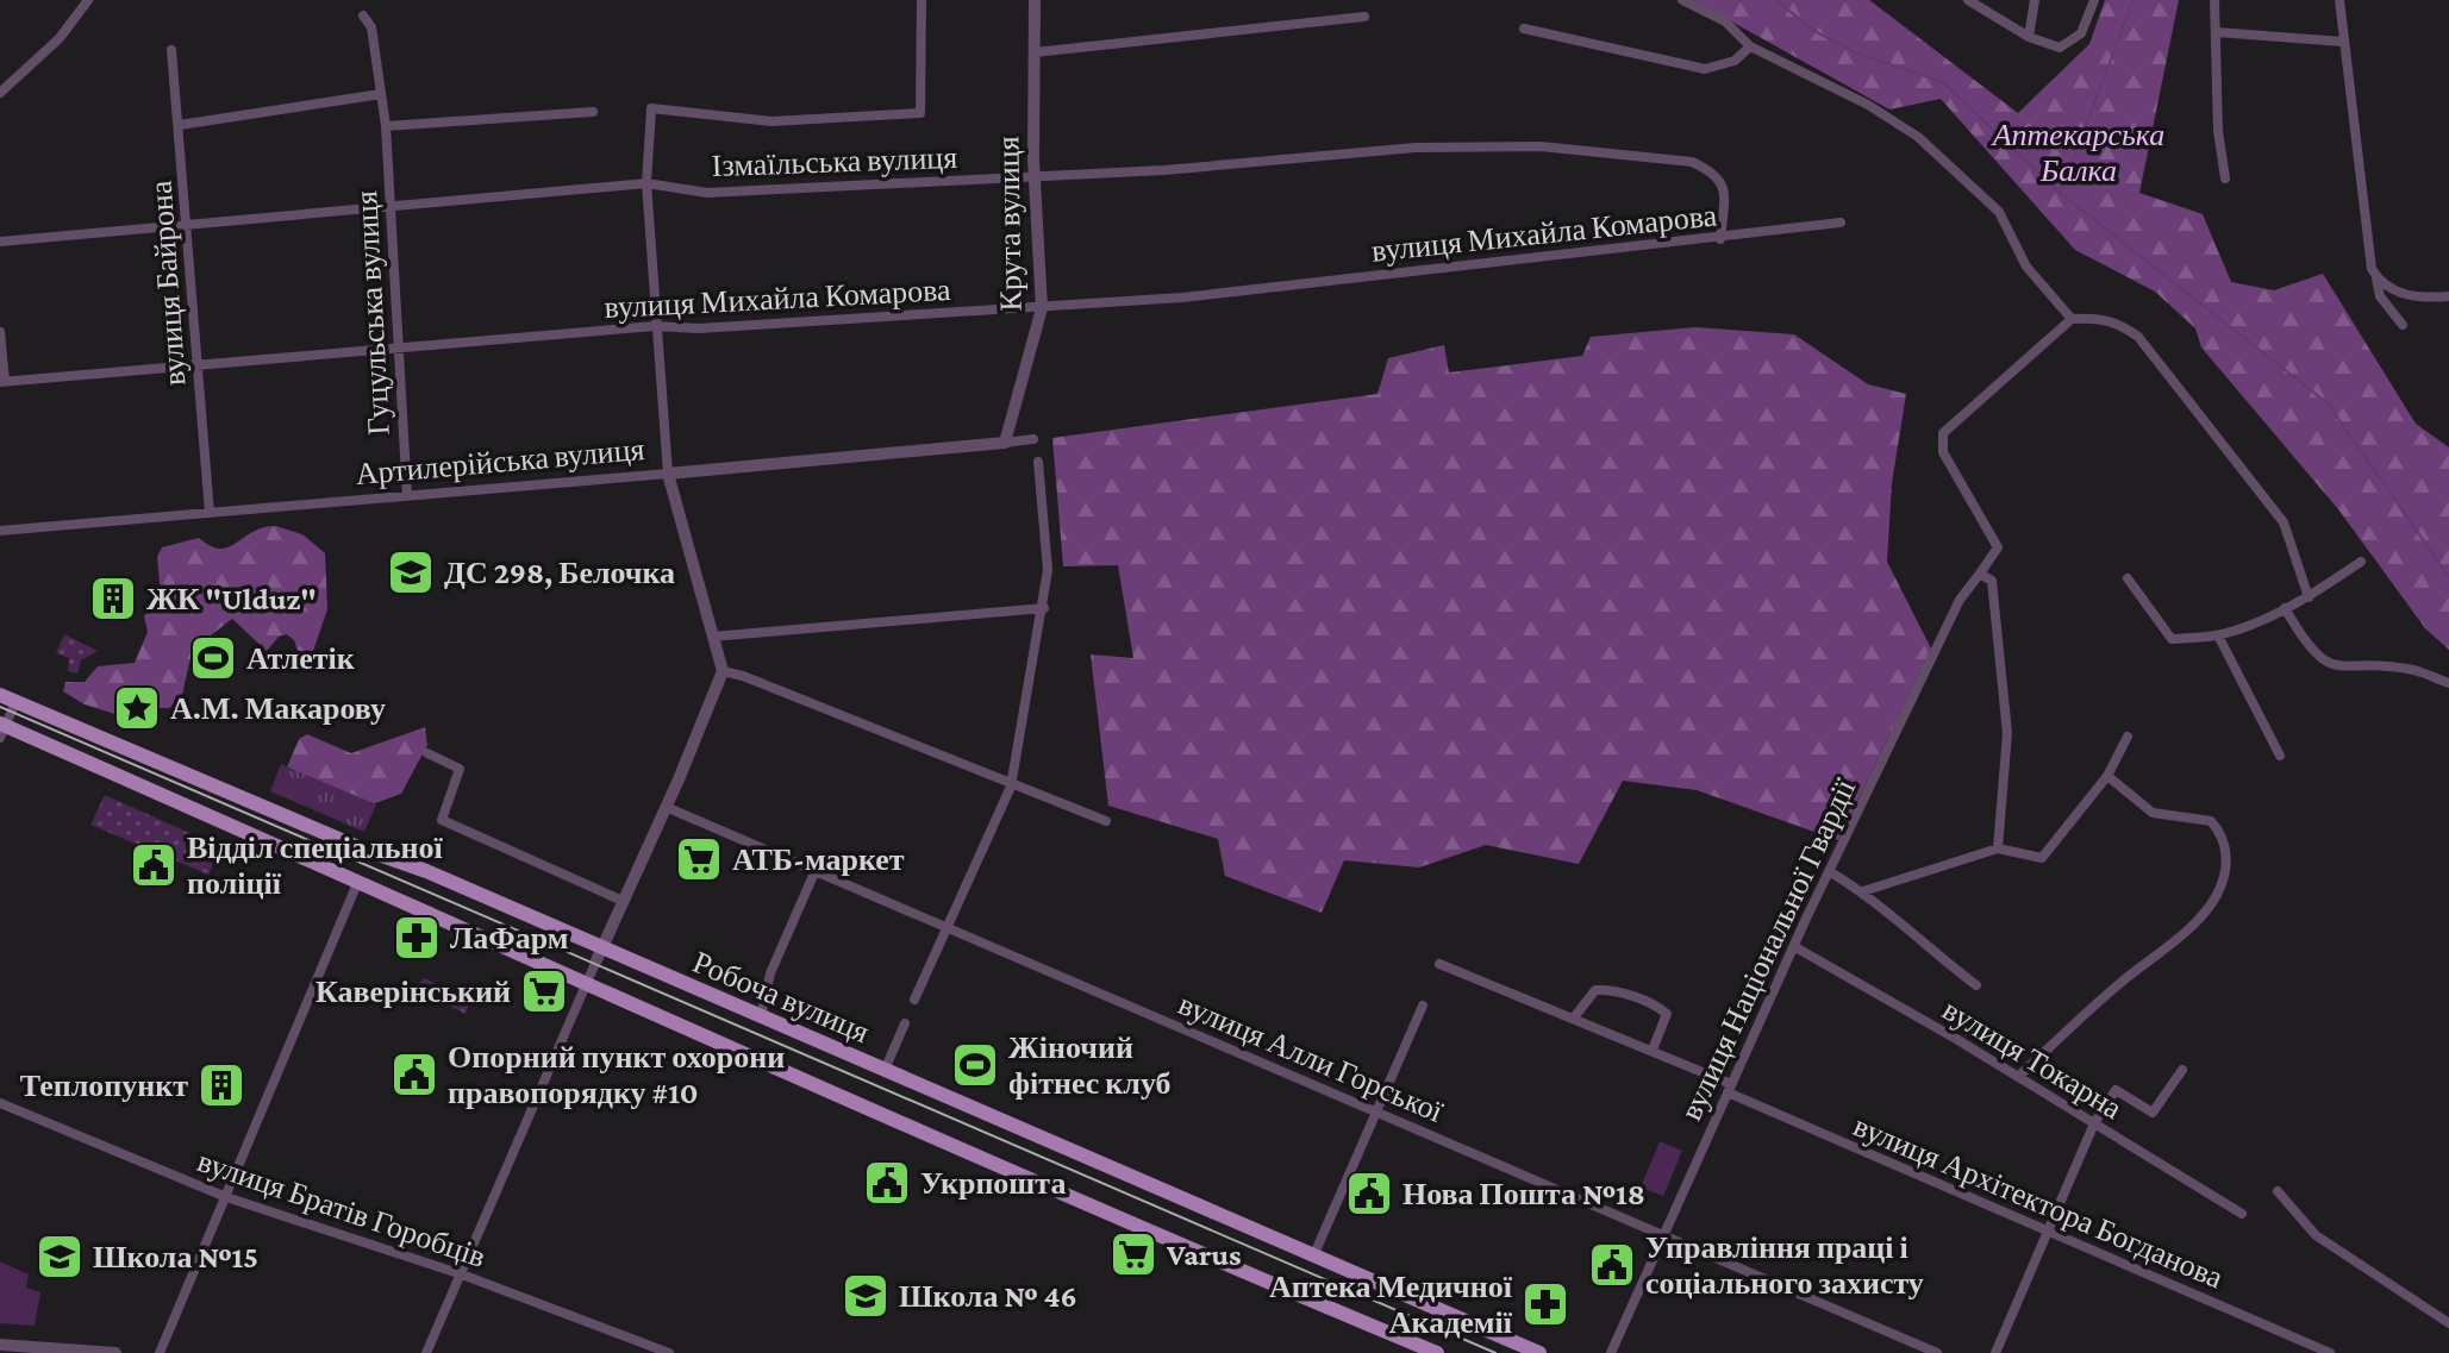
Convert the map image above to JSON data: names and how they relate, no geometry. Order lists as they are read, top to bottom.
{
  "streets": {
    "main road": ["Робоча вулиця"],
    "street": [
      "Ізмаїльська вулиця",
      "Крута вулиця",
      "вулиця Михайла Комарова",
      "вулиця Байрона",
      "Гуцульська вулиця",
      "Артилерійська вулиця",
      "вулиця Національної Гвардії",
      "вулиця Алли Горської",
      "вулиця Токарна",
      "вулиця Архітектора Богданова",
      "вулиця Братів Горобців"
    ]
  },
  "crossings": [
    ["Ізмаїльська вулиця", "Крута вулиця"],
    ["Ізмаїльська вулиця", "вулиця Михайла Комарова"],
    ["Ізмаїльська вулиця", "вулиця Байрона"],
    ["Ізмаїльська вулиця", "Гуцульська вулиця"],
    ["Крута вулиця", "вулиця Михайла Комарова"],
    ["Крута вулиця", "Артилерійська вулиця"],
    ["вулиця Михайла Комарова", "вулиця Байрона"],
    ["вулиця Михайла Комарова", "Гуцульська вулиця"],
    ["вулиця Байрона", "Артилерійська вулиця"],
    ["Гуцульська вулиця", "Артилерійська вулиця"],
    ["вулиця Національної Гвардії", "вулиця Алли Горської"],
    ["вулиця Національної Гвардії", "вулиця Токарна"],
    ["вулиця Національної Гвардії", "вулиця Архітектора Богданова"]
  ],
  "parks": ["Аптекарська Балка"],
  "places": {
    "school or university": ["ДС 298, Белочка", "Школа №15", "Школа № 46"],
    "building": ["ЖК \"Ulduz\"", "Теплопункт"],
    "sports": ["Атлетік", "Жіночий фітнес клуб"],
    "place": ["А.М. Макарову"],
    "supermarket": ["АТБ-маркет", "Каверінський", "Varus"],
    "public building": [
      "Відділ спеціальної поліції",
      "Опорний пункт охорони правопорядку #10",
      "Укрпошта",
      "Нова Пошта №18",
      "Управління праці і соціального захисту"
    ],
    "pharmacy": ["ЛаФарм", "Аптека Медичної Академії"]
  }
}
